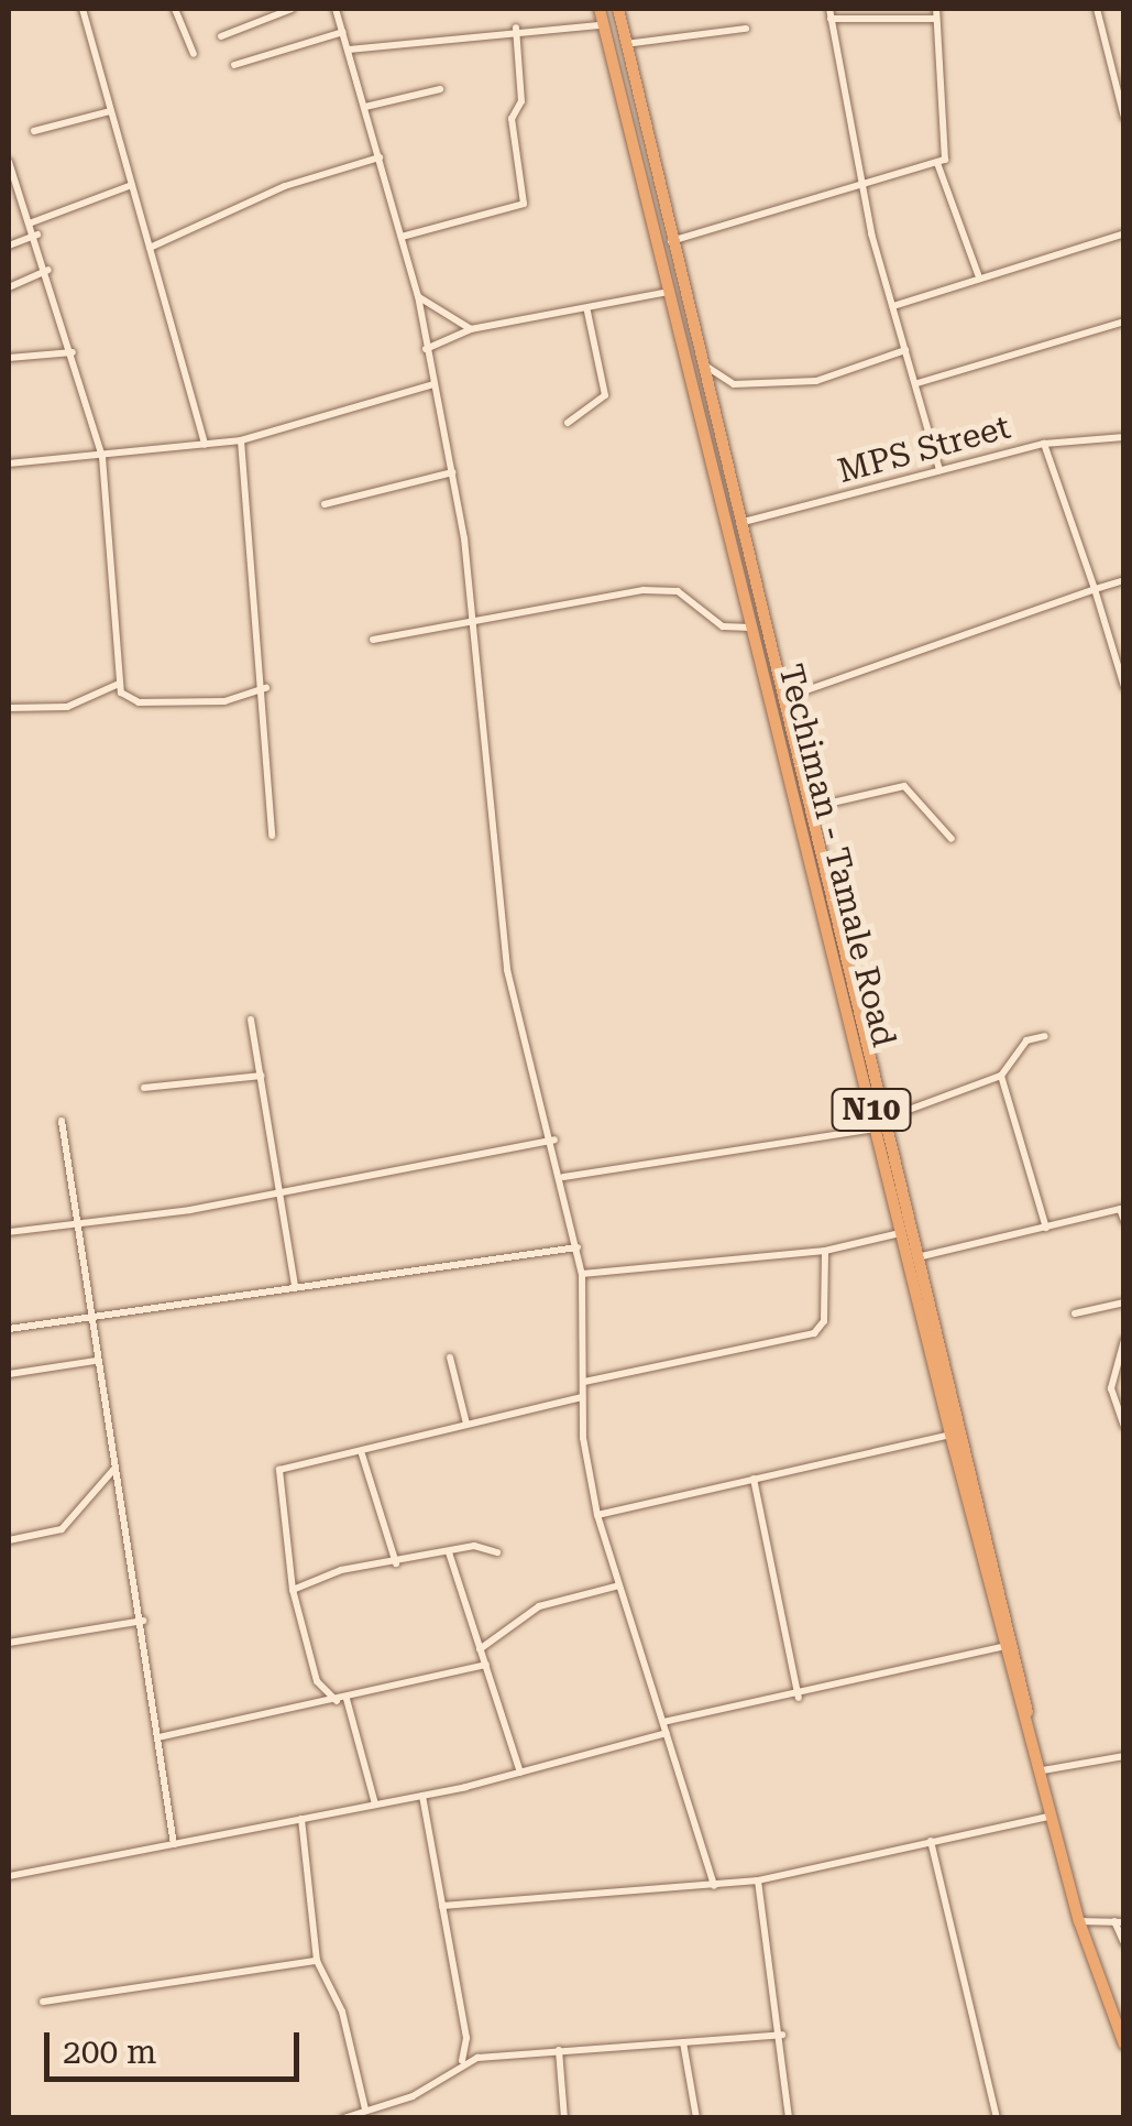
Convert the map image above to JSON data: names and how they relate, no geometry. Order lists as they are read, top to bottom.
{
  "streets": {
    "highway": ["Techiman - Tamale Road", "N10"],
    "street": ["MPS Street"]
  },
  "crossings": [
    ["MPS Street", "Techiman - Tamale Road"]
  ],
  "scale_bar": "200 m"
}
